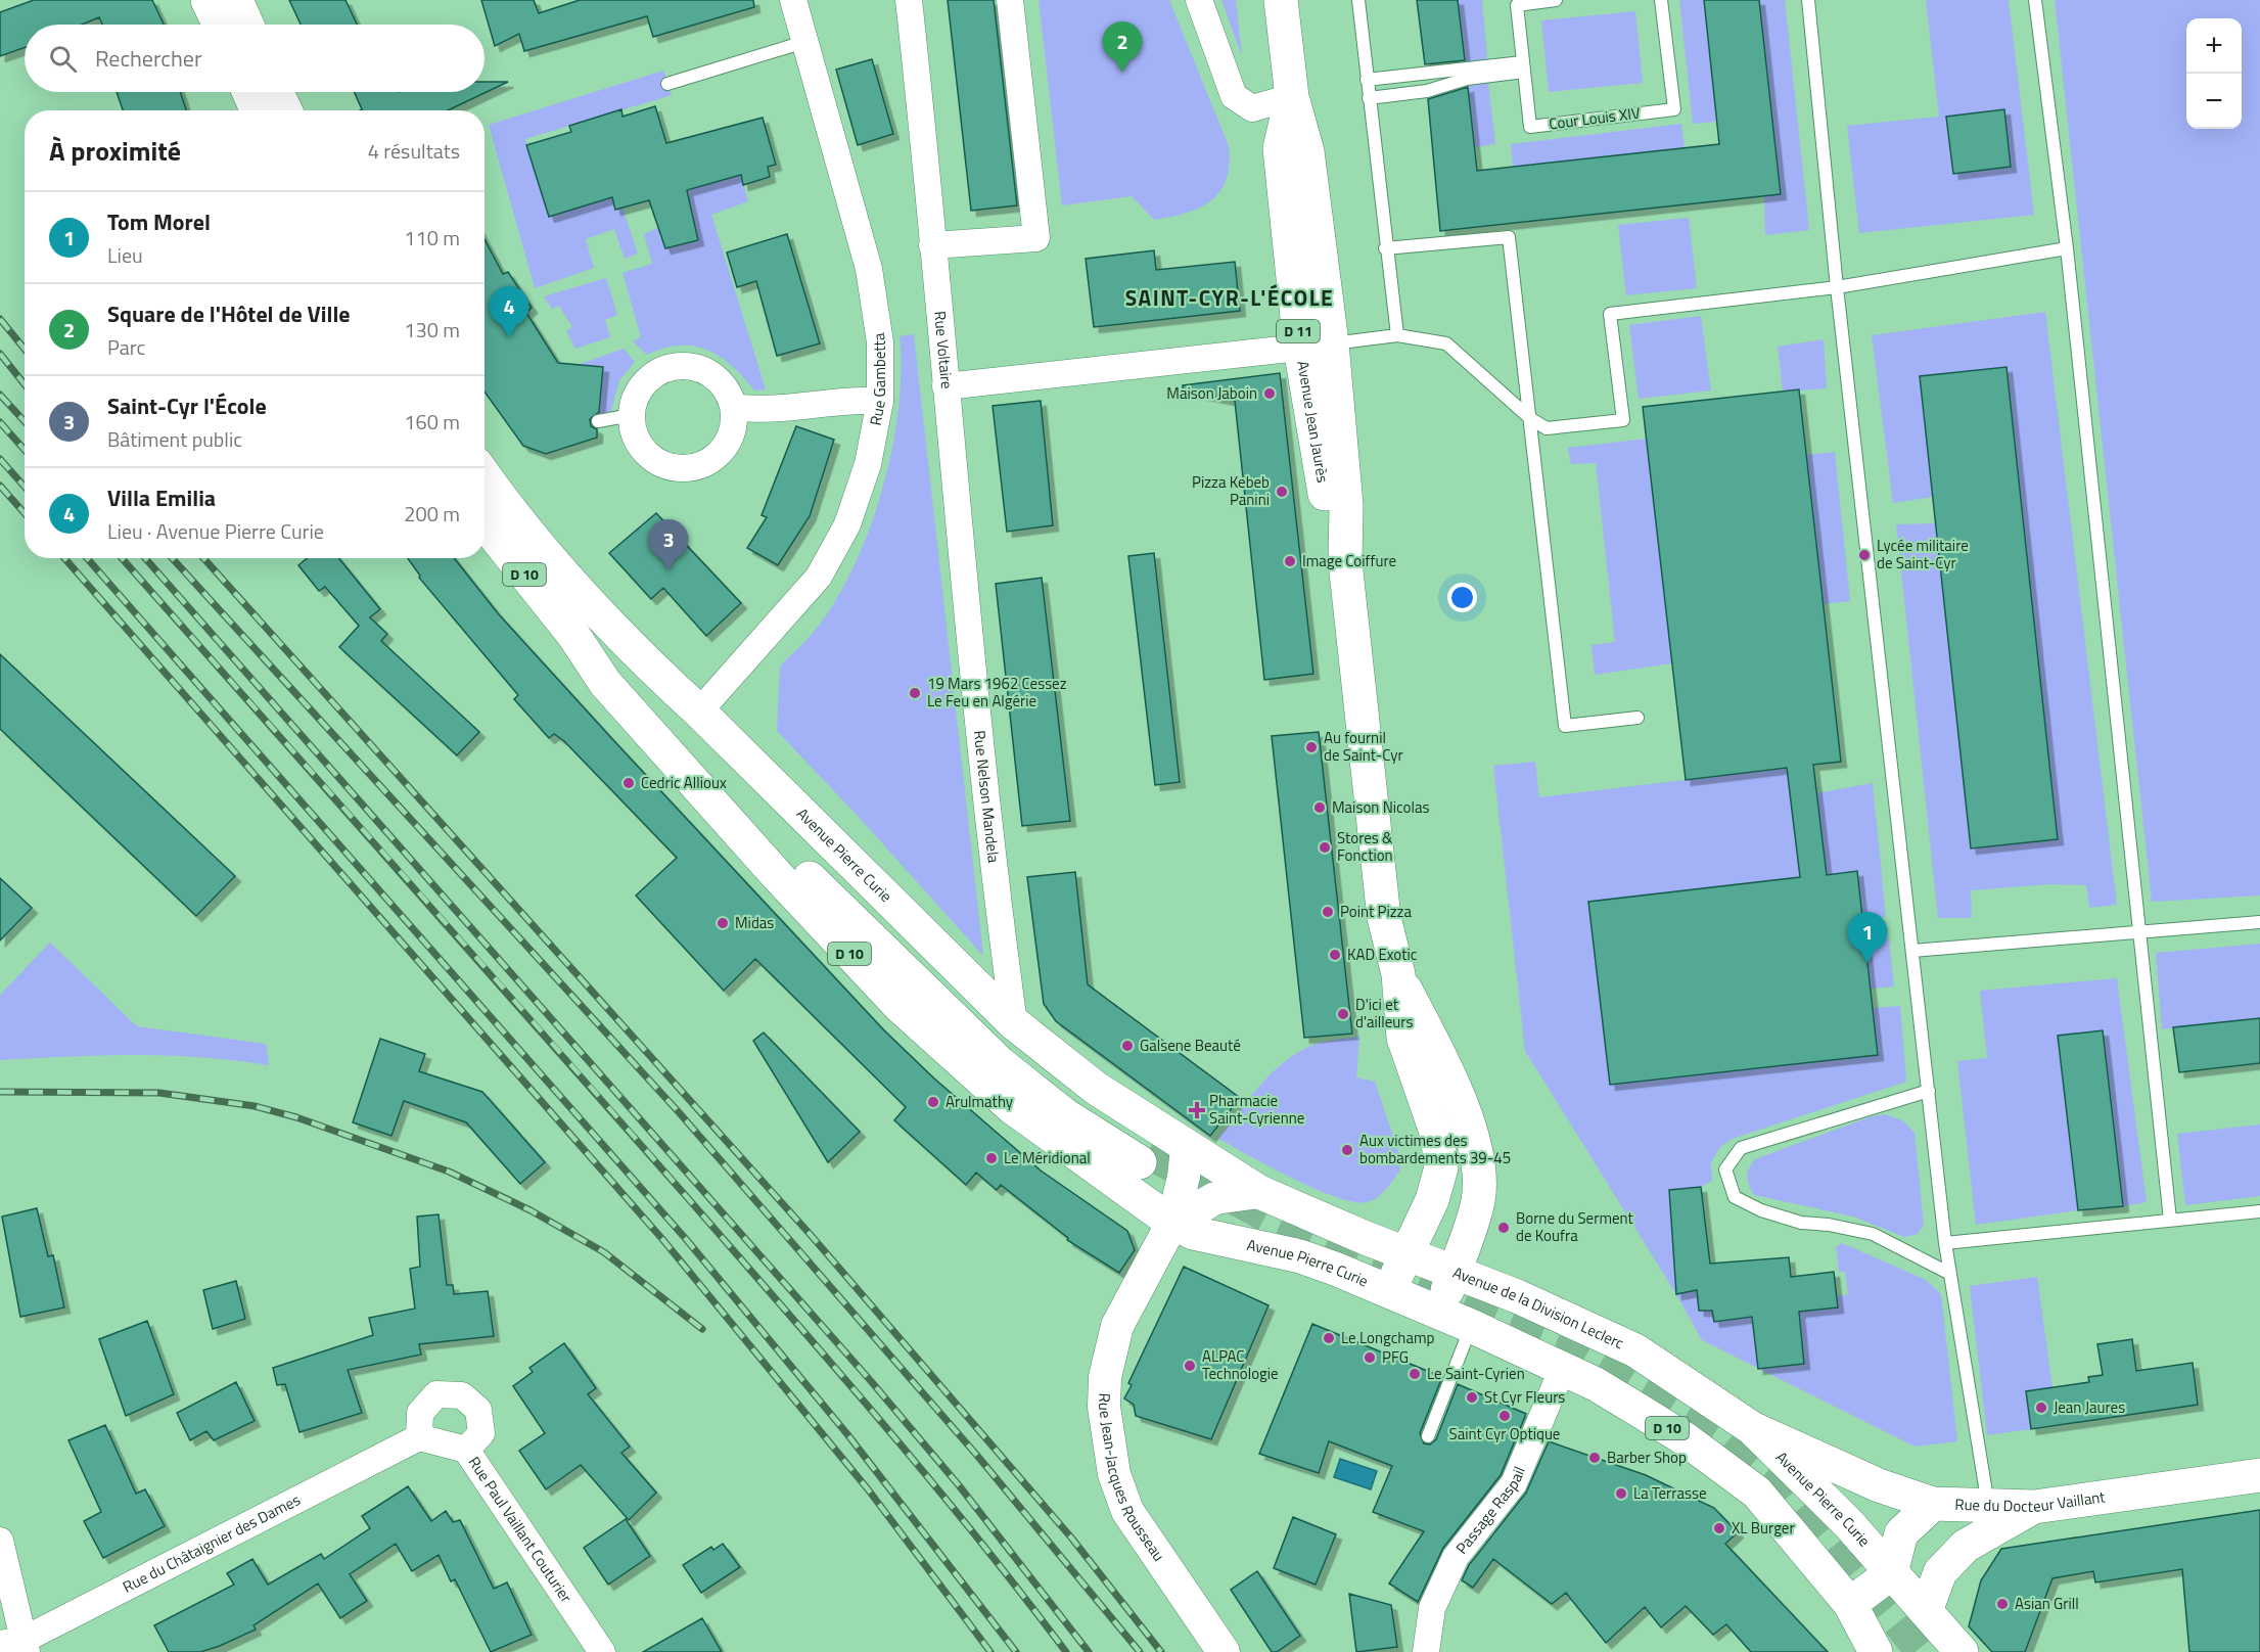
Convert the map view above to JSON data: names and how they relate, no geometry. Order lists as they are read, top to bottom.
{
  "streets": {
    "main road": [
      "D 11",
      "Avenue Jean Jaurès",
      "D 10",
      "Avenue Pierre Curie",
      "Avenue de la Division Leclerc",
      "Rue du Docteur Vaillant"
    ],
    "street": [
      "Rue Voltaire",
      "Rue Gambetta",
      "Rue Nelson Mandela",
      "Rue Jean-Jacques Rousseau",
      "Passage Raspail",
      "Rue Paul Vaillant Couturier",
      "Rue du Châtaignier des Dames"
    ],
    "lane": ["Cour Louis XIV"]
  },
  "crossings": [
    ["Rue Voltaire", "Avenue Jean Jaurès"],
    ["Rue Voltaire", "Rue Nelson Mandela"],
    ["Rue Gambetta", "Avenue Pierre Curie"],
    ["Avenue Jean Jaurès", "Avenue de la Division Leclerc"],
    ["D 10", "Avenue Pierre Curie"],
    ["D 10", "Rue du Docteur Vaillant"],
    ["D 10", "Passage Raspail"],
    ["Rue Nelson Mandela", "Avenue Pierre Curie"],
    ["Avenue Pierre Curie", "Avenue de la Division Leclerc"],
    ["Avenue Pierre Curie", "Rue Jean-Jacques Rousseau"],
    ["Avenue Pierre Curie", "Rue du Docteur Vaillant"],
    ["Avenue de la Division Leclerc", "Rue du Docteur Vaillant"],
    ["Rue Paul Vaillant Couturier", "Rue du Châtaignier des Dames"]
  ],
  "districts": ["SAINT-CYR-L'ÉCOLE"],
  "places": {
    "other": [
      "Maison Jaboin",
      "Pizza Kebeb Panini",
      "Lycée militaire de Saint-Cyr",
      "Image Coiffure",
      "19 Mars 1962 Cessez Le Feu en Algérie",
      "Au fournil de Saint-Cyr",
      "Cedric Allioux",
      "Maison Nicolas",
      "Stores & Fonction",
      "Point Pizza",
      "Midas",
      "KAD Exotic",
      "D'ici et d'ailleurs",
      "Galsene Beauté",
      "Arulmathy",
      "Aux victimes des bombardements 39-45",
      "Le Méridional",
      "Borne du Serment de Koufra",
      "Le Longchamp",
      "PFG",
      "ALPAC Technologie",
      "Le Saint-Cyrien",
      "St Cyr Fleurs",
      "Jean Jaures",
      "Saint Cyr Optique",
      "Barber Shop",
      "La Terrasse",
      "XL Burger",
      "Asian Grill"
    ],
    "health": ["Pharmacie Saint-Cyrienne"]
  },
  "page": {
    "map_buttons": ["+", "−"],
    "pins": [
      "2",
      "4",
      "3",
      "1"
    ],
    "search": "Rechercher",
    "heading": ["À proximité", "4 résultats"],
    "list": [
      {
        "mark": "1",
        "name": "Tom Morel",
        "note": "Lieu",
        "value": "110 m"
      },
      {
        "mark": "2",
        "name": "Square de l'Hôtel de Ville",
        "note": "Parc",
        "value": "130 m"
      },
      {
        "mark": "3",
        "name": "Saint-Cyr l'École",
        "note": "Bâtiment public",
        "value": "160 m"
      },
      {
        "mark": "4",
        "name": "Villa Emilia",
        "note": "Lieu · Avenue Pierre Curie",
        "value": "200 m"
      }
    ]
  }
}
